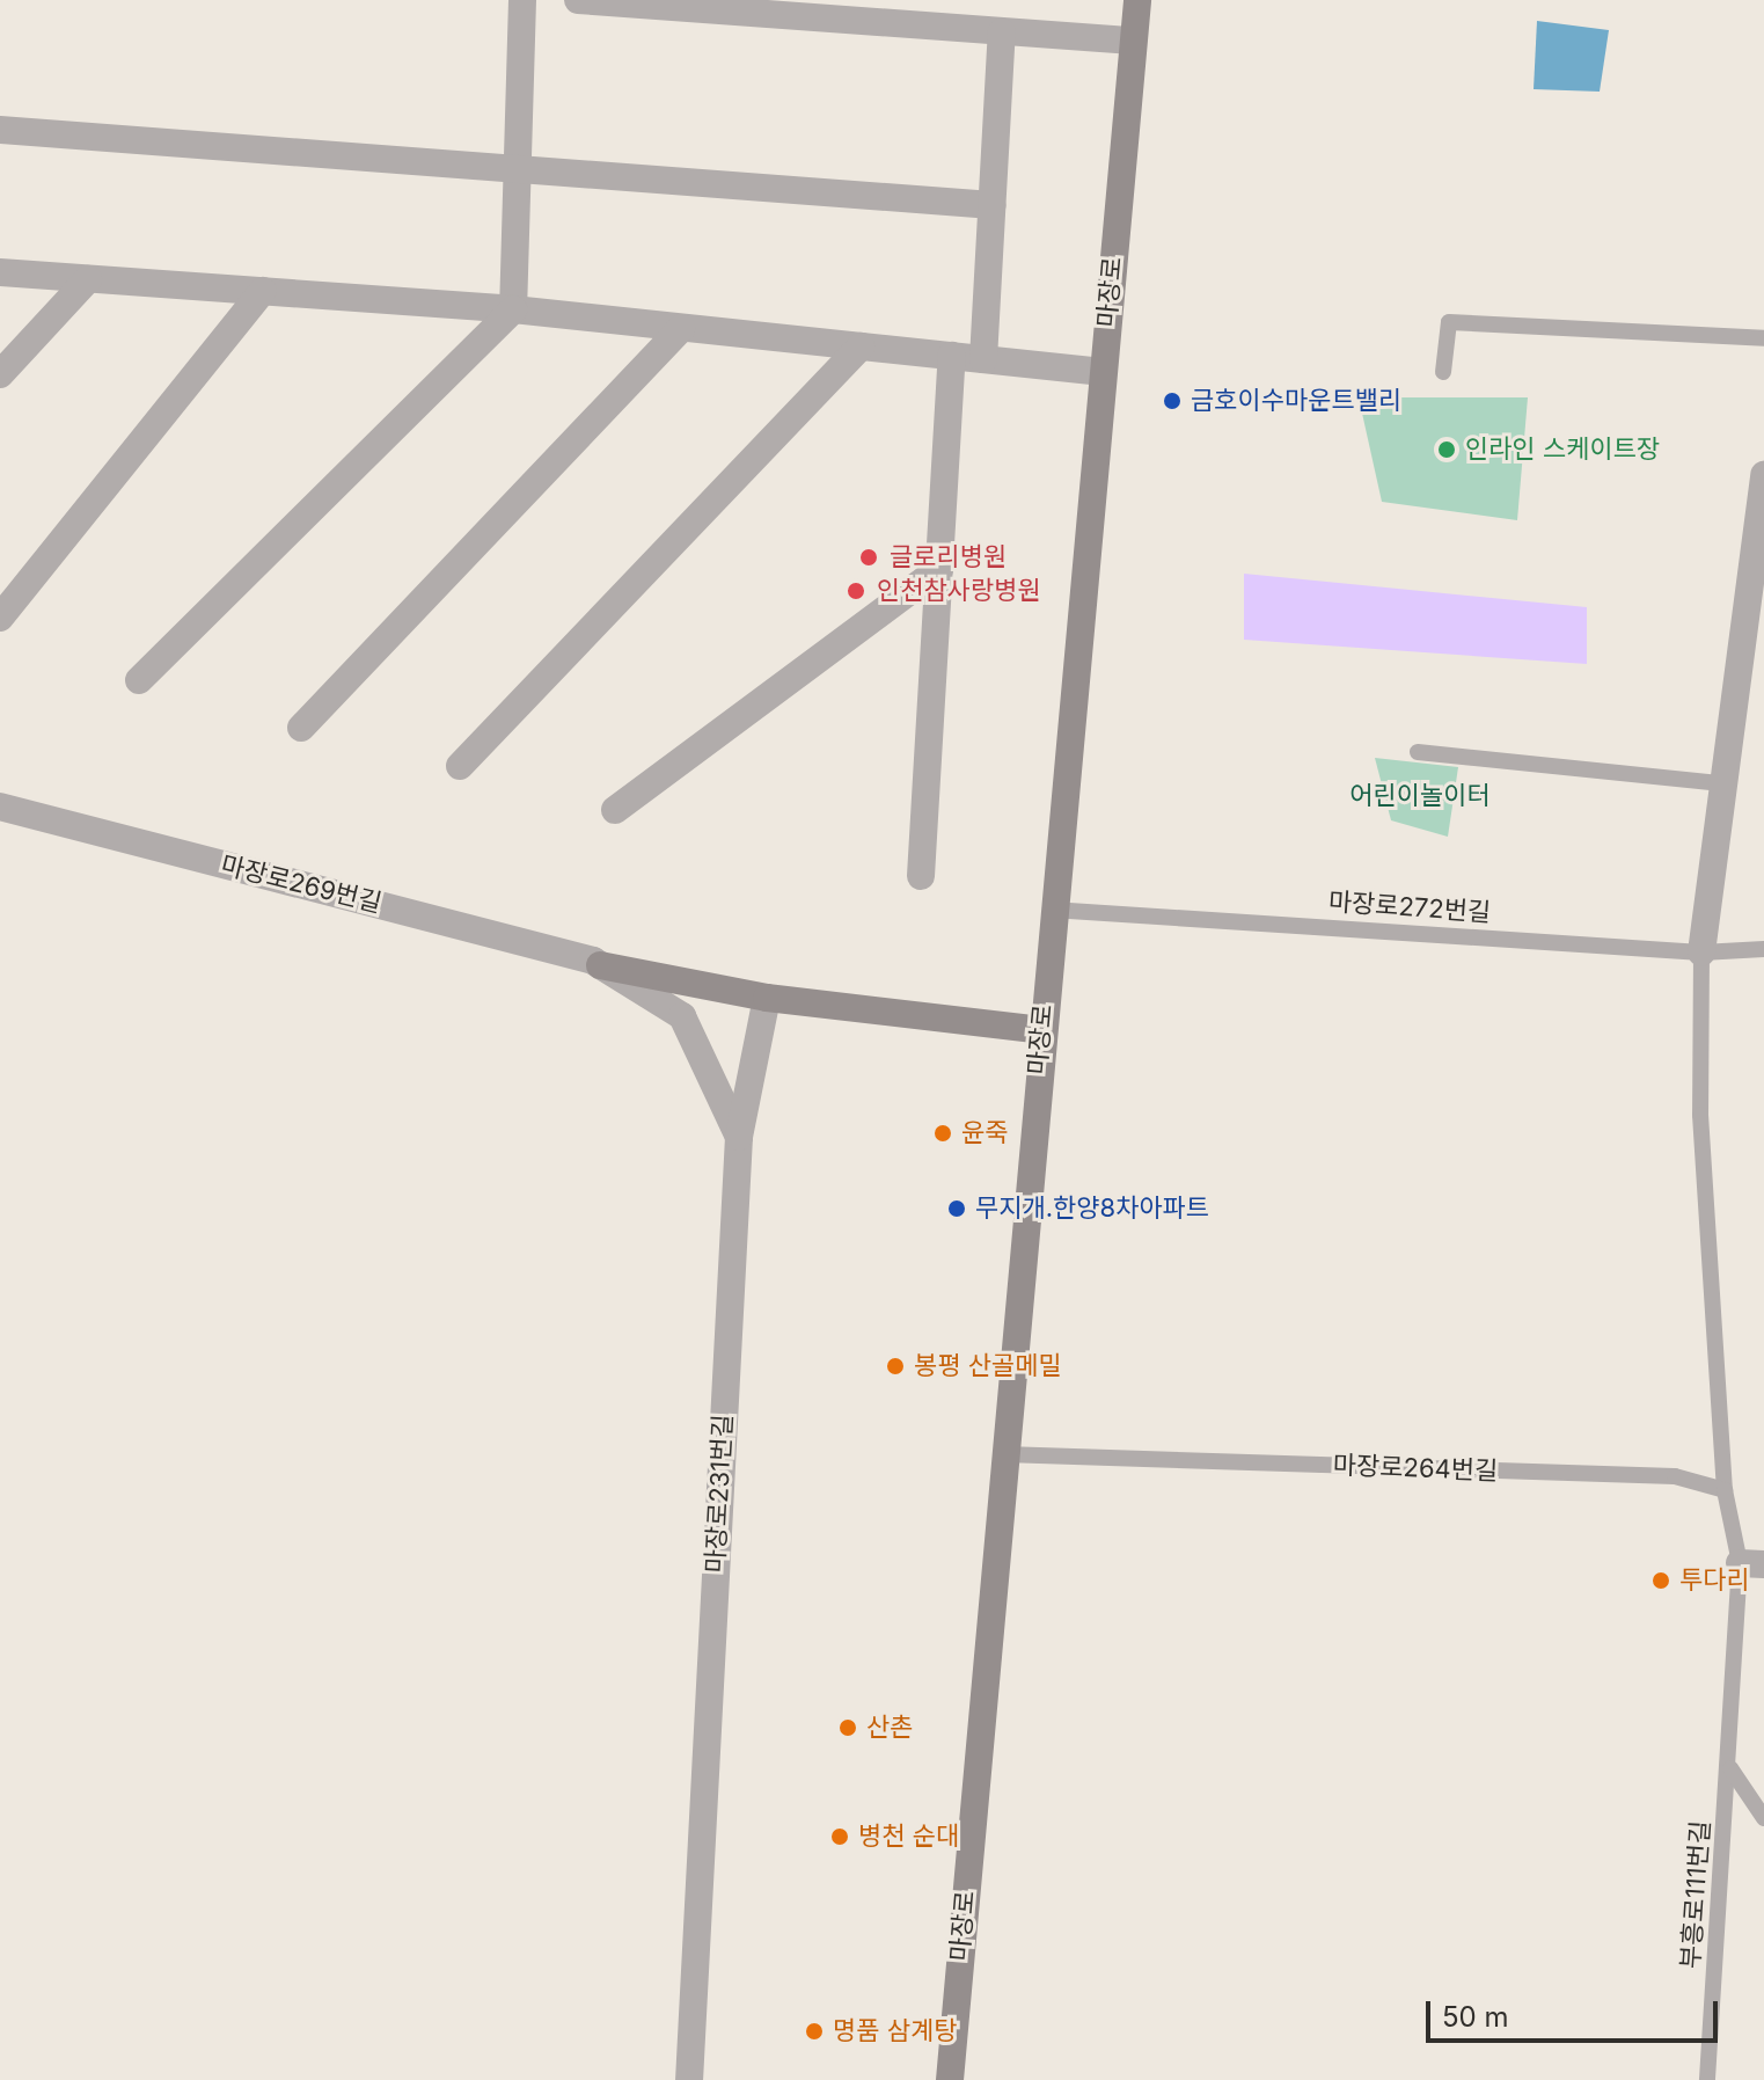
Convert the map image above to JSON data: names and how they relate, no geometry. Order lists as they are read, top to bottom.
{
  "streets": {
    "main road": ["마장로"],
    "street": ["마장로269번길", "마장로231번길"],
    "lane": ["마장로272번길", "마장로264번길", "부흥로111번길"]
  },
  "crossings": [
    ["마장로", "마장로272번길"],
    ["마장로", "마장로264번길"],
    ["마장로269번길", "마장로231번길"]
  ],
  "parks": ["어린이놀이터"],
  "places": [
    "금호이수마운트밸리",
    "인라인 스케이트장",
    "글로리병원",
    "인천참사랑병원",
    "윤죽",
    "무지개.한양8차아파트",
    "봉평 산골메밀",
    "투다리",
    "산촌",
    "병천 순대",
    "명품 삼계탕"
  ],
  "scale_bar": "50 m"
}
